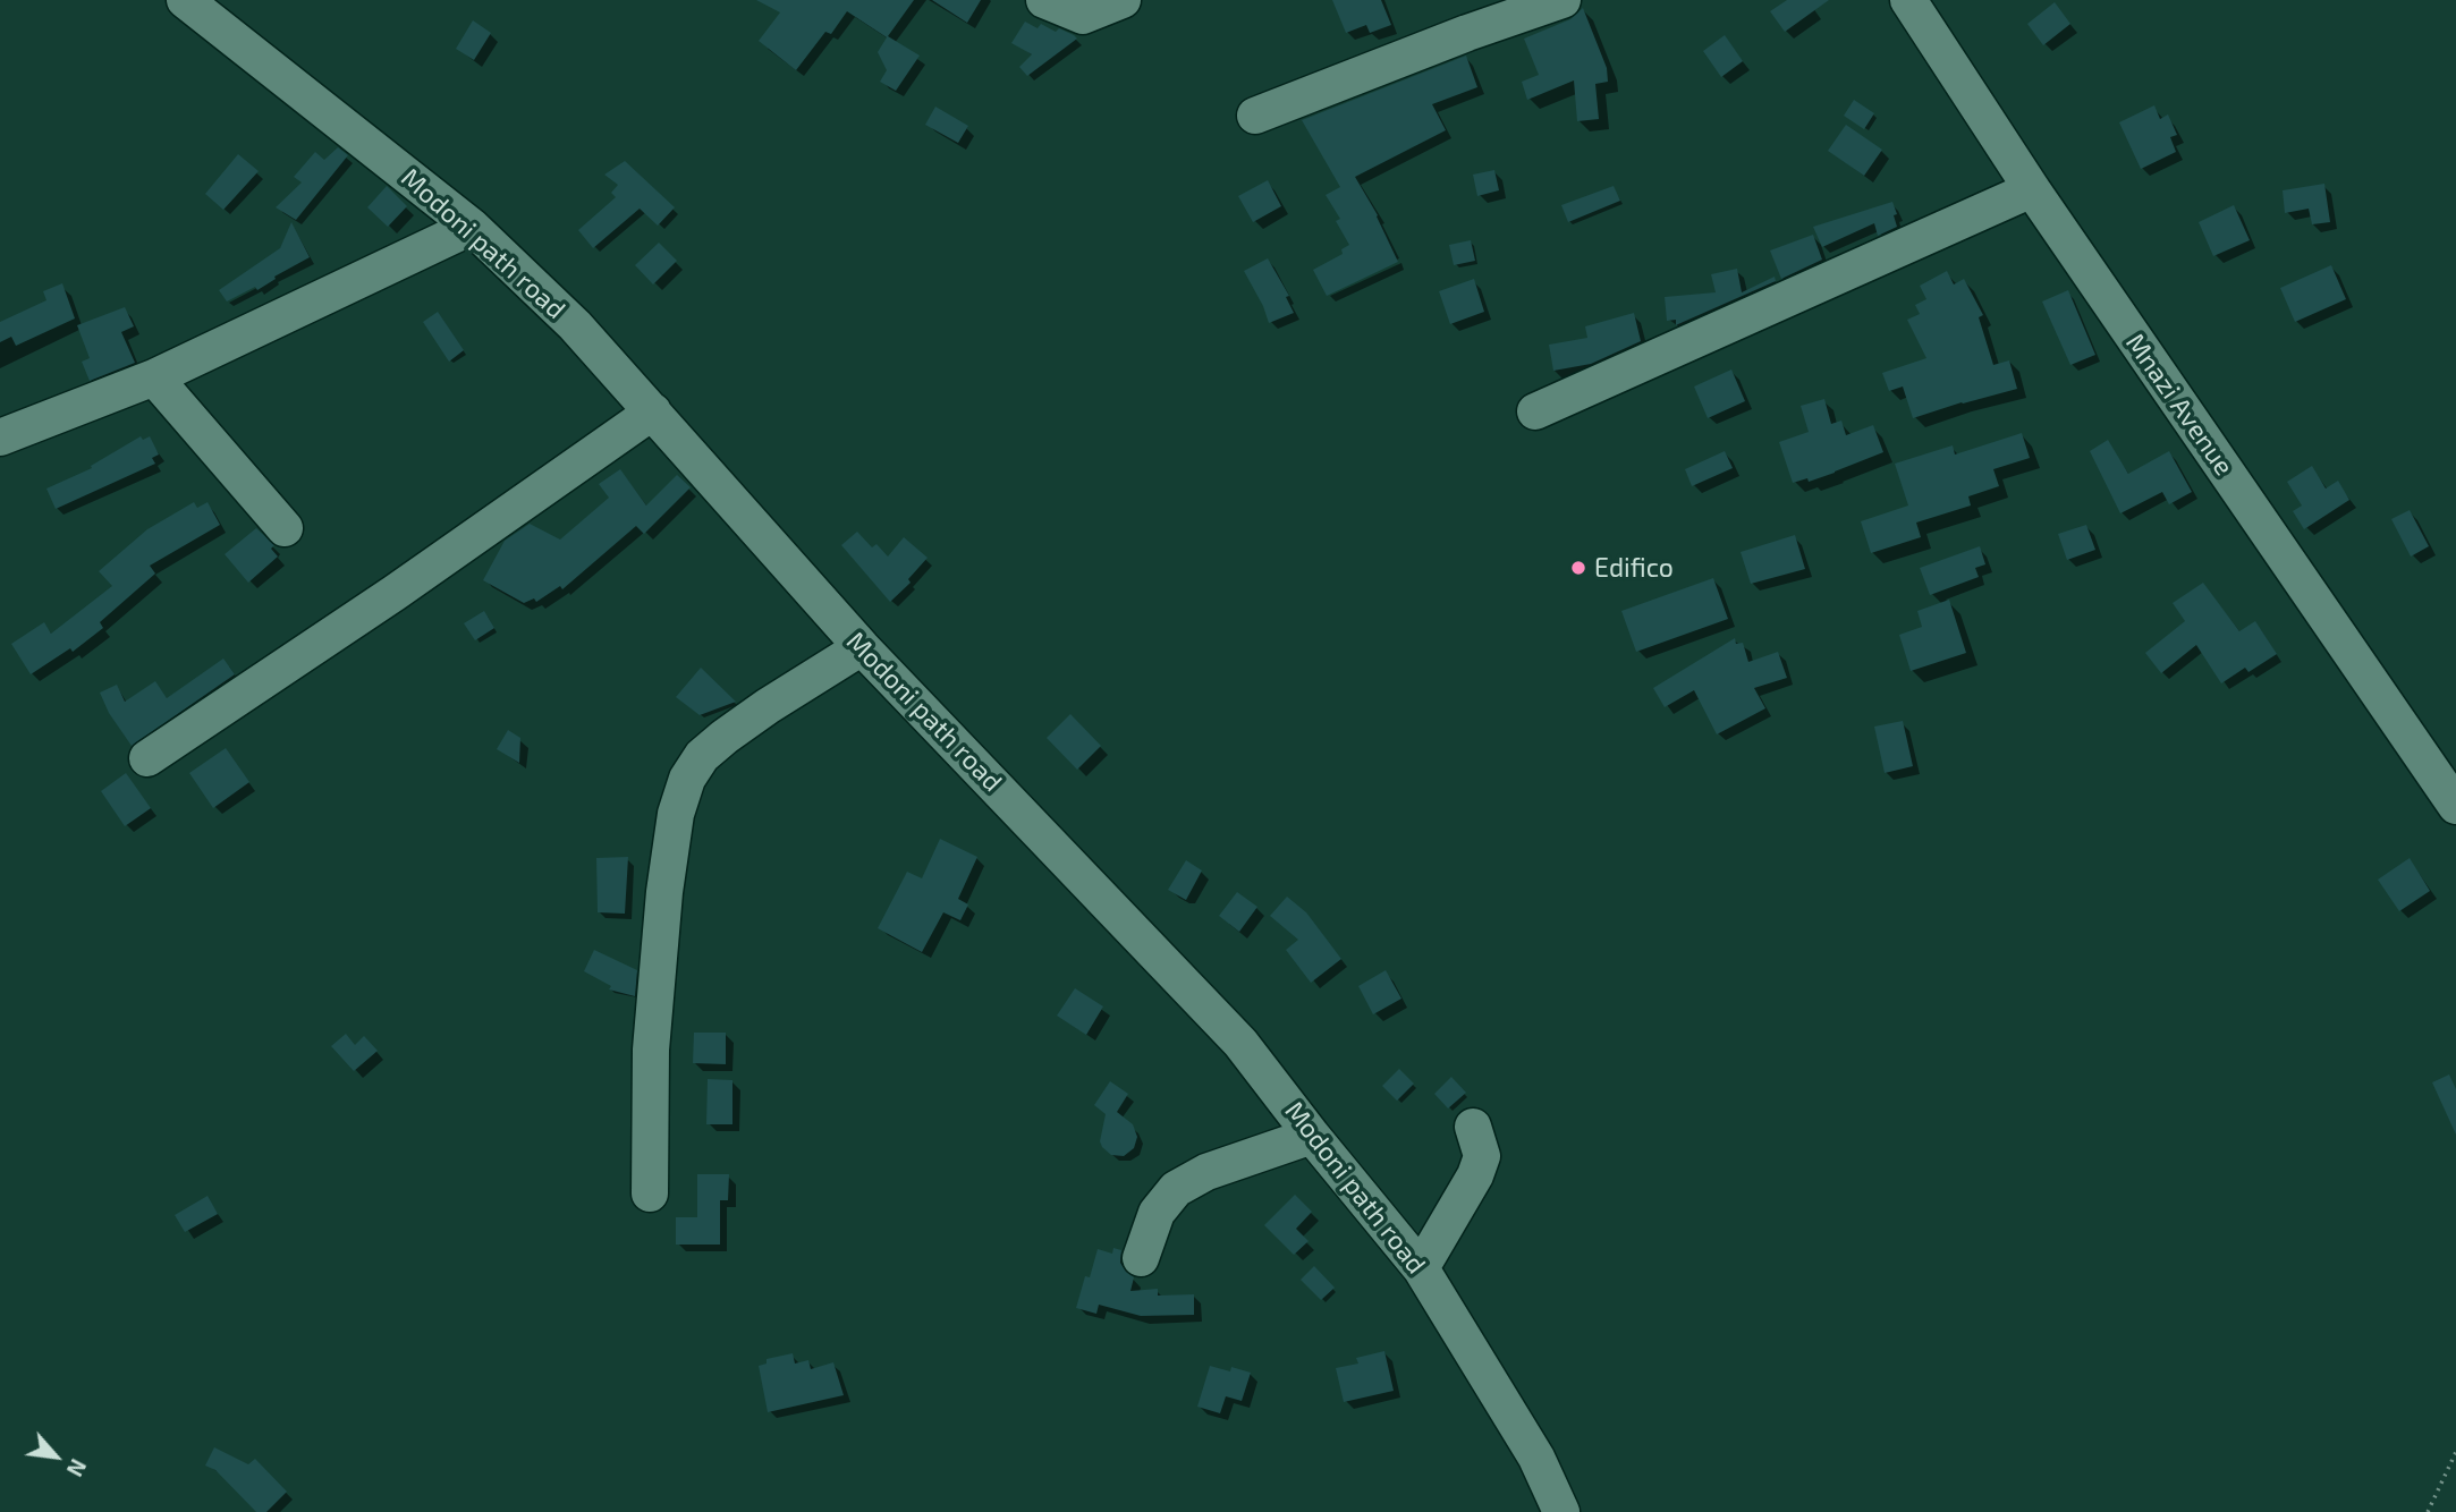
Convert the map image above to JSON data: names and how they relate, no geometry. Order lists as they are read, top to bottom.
{
  "streets": {
    "street": ["Modoni path road", "Mnazi Avenue"]
  },
  "places": ["Edifico"],
  "north": "bottom right"
}
